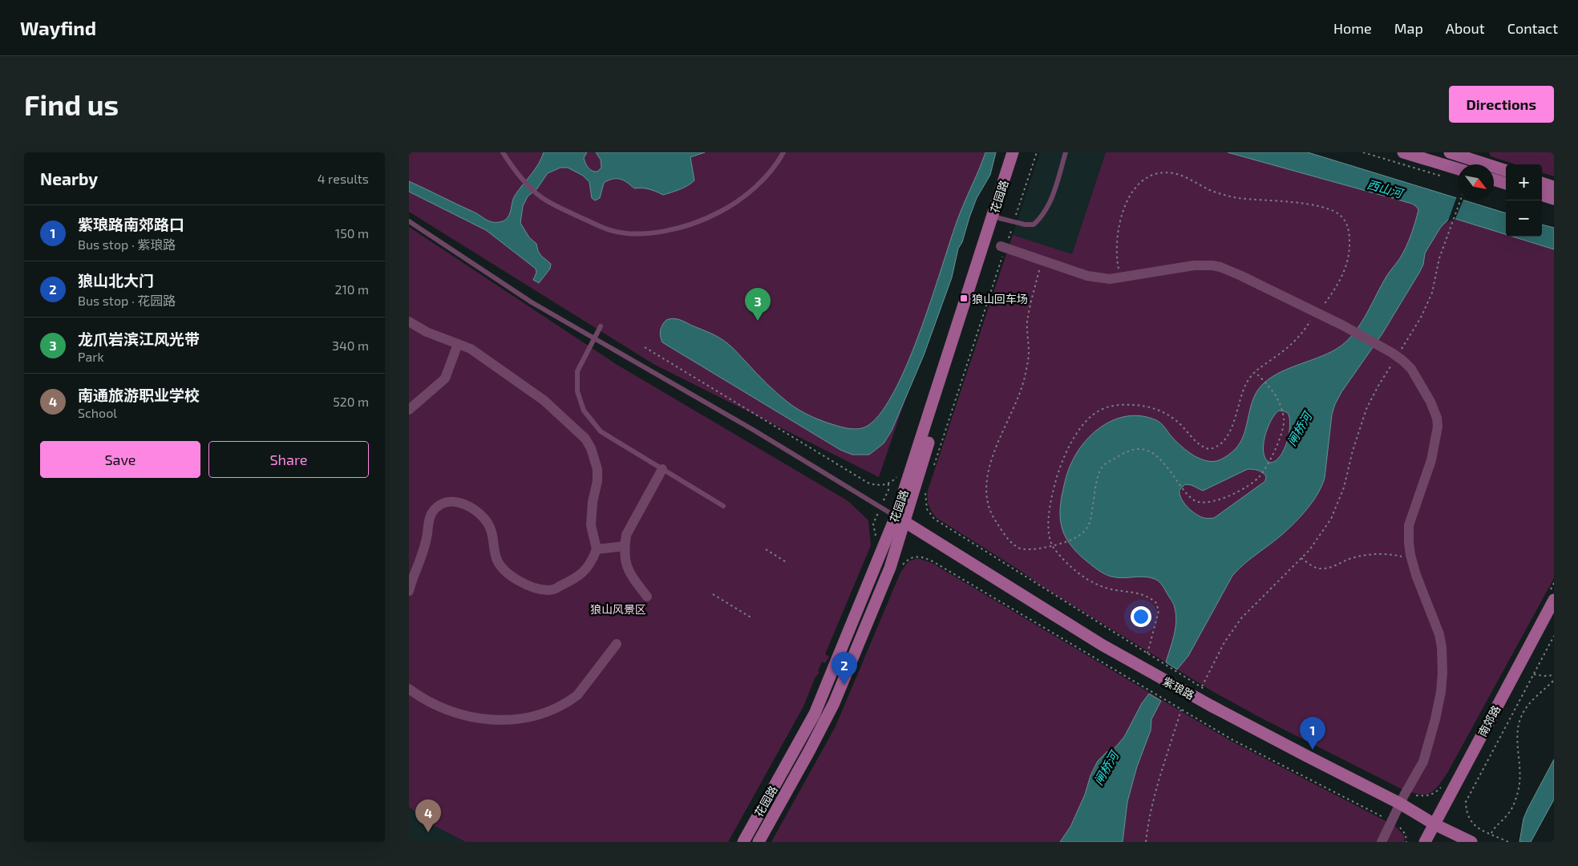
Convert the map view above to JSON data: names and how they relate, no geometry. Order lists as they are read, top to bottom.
{
  "streets": {
    "main road": ["花园路", "紫琅路", "南郊路"]
  },
  "crossings": [
    ["花园路", "紫琅路"],
    ["紫琅路", "南郊路"]
  ],
  "water": ["西山河", "闸桥河"],
  "parks": ["狼山风景区"],
  "places": {
    "transit": ["狼山回车场"]
  },
  "north": "bottom right",
  "page": {
    "header": "Wayfind",
    "nav": [
      "Home",
      "Map",
      "About",
      "Contact"
    ],
    "buttons": [
      "Directions",
      ["Save", "Share"]
    ],
    "title": "Find us",
    "heading": ["Nearby", "4 results"],
    "map_buttons": ["+", "−"],
    "list": [
      {
        "mark": "1",
        "name": "紫琅路南郊路口",
        "note": "Bus stop · 紫琅路",
        "value": "150 m"
      },
      {
        "mark": "2",
        "name": "狼山北大门",
        "note": "Bus stop · 花园路",
        "value": "210 m"
      },
      {
        "mark": "3",
        "name": "龙爪岩滨江风光带",
        "note": "Park",
        "value": "340 m"
      },
      {
        "mark": "4",
        "name": "南通旅游职业学校",
        "note": "School",
        "value": "520 m"
      }
    ],
    "pins": [
      "3",
      "2",
      "1",
      "4"
    ]
  }
}
